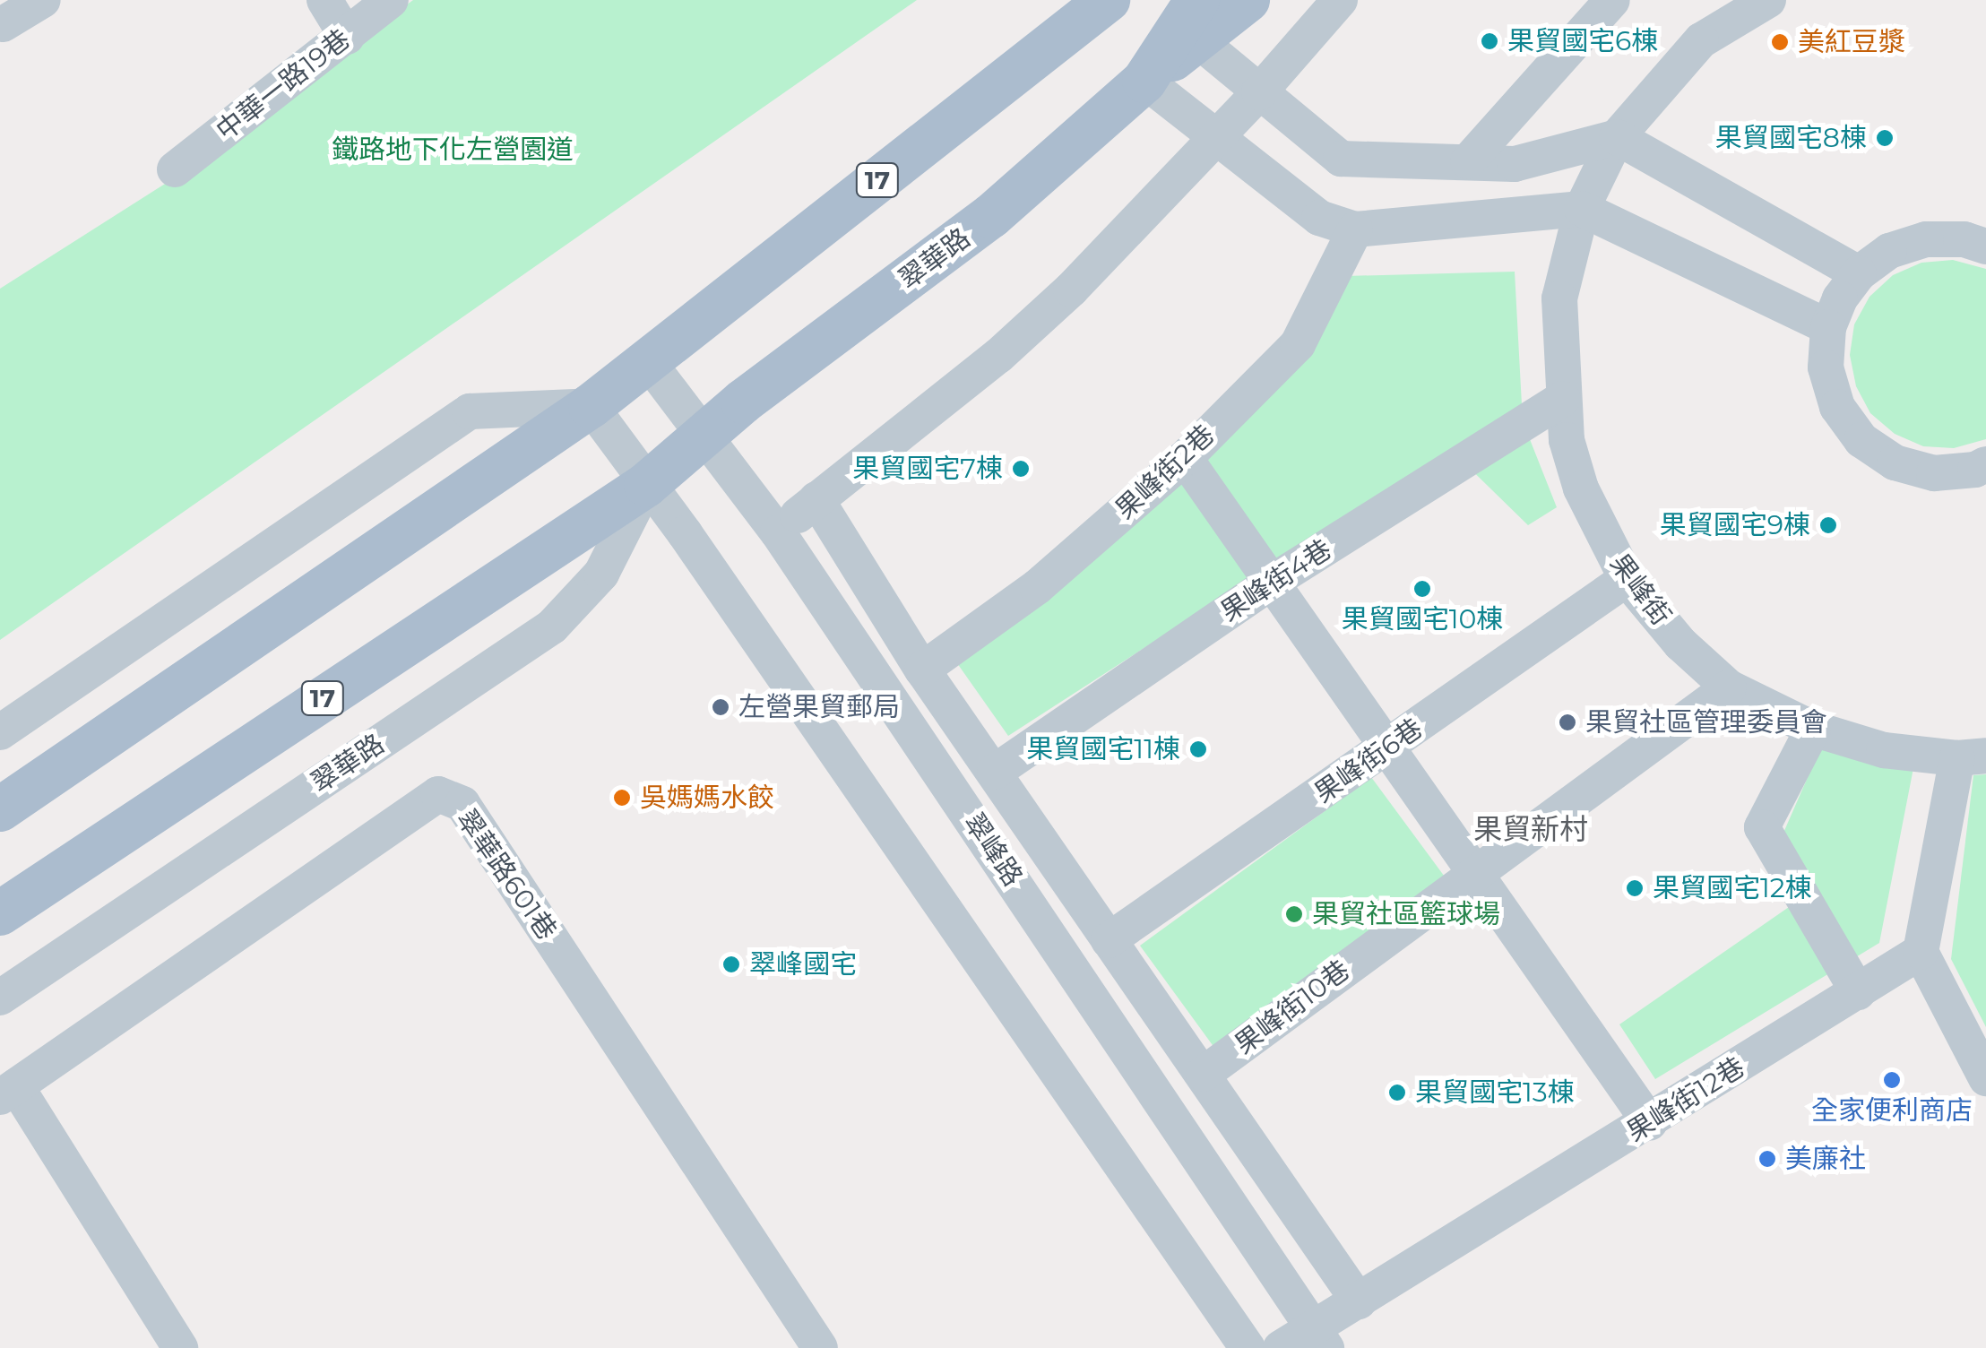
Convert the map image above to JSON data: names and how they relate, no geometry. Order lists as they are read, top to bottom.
{
  "streets": {
    "main road": ["17", "翠華路"],
    "street": [
      "中華一路19巷",
      "果峰街2巷",
      "果峰街4巷",
      "果峰街",
      "果峰街6巷",
      "翠峰路",
      "翠華路601巷",
      "果峰街10巷",
      "果峰街12巷"
    ]
  },
  "crossings": [
    ["17", "翠峰路"],
    ["翠華路", "翠峰路"],
    ["果峰街4巷", "果峰街"],
    ["果峰街", "果峰街6巷"],
    ["果峰街", "果峰街10巷"],
    ["翠峰路", "果峰街12巷"]
  ],
  "districts": ["果貿新村"],
  "parks": ["鐵路地下化左營園道"],
  "places": [
    "果貿國宅6棟",
    "美紅豆漿",
    "果貿國宅8棟",
    "果貿國宅7棟",
    "果貿國宅9棟",
    "果貿國宅10棟",
    "左營果貿郵局",
    "果貿社區管理委員會",
    "果貿國宅11棟",
    "吳媽媽水餃",
    "果貿國宅12棟",
    "果貿社區籃球場",
    "翠峰國宅",
    "全家便利商店",
    "果貿國宅13棟",
    "美廉社"
  ]
}
